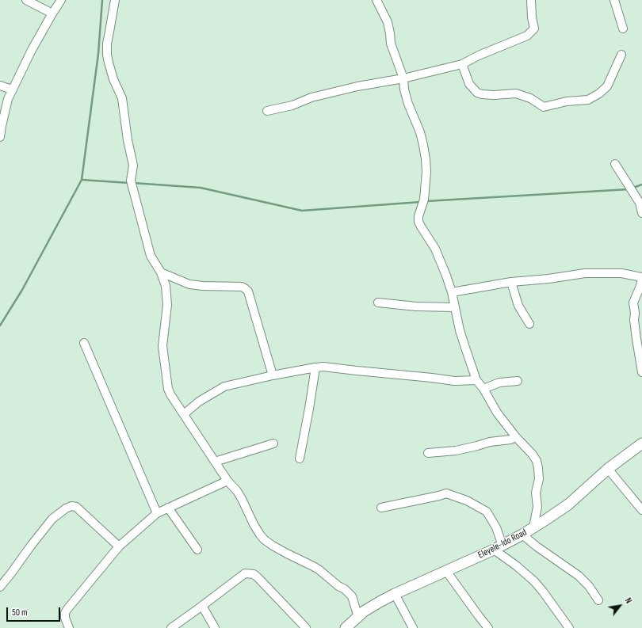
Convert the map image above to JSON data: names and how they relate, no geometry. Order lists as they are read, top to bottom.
{
  "streets": {
    "main road": ["Eleyele-Ido Road"]
  },
  "scale_bar": "50 m",
  "north": "top right"
}
